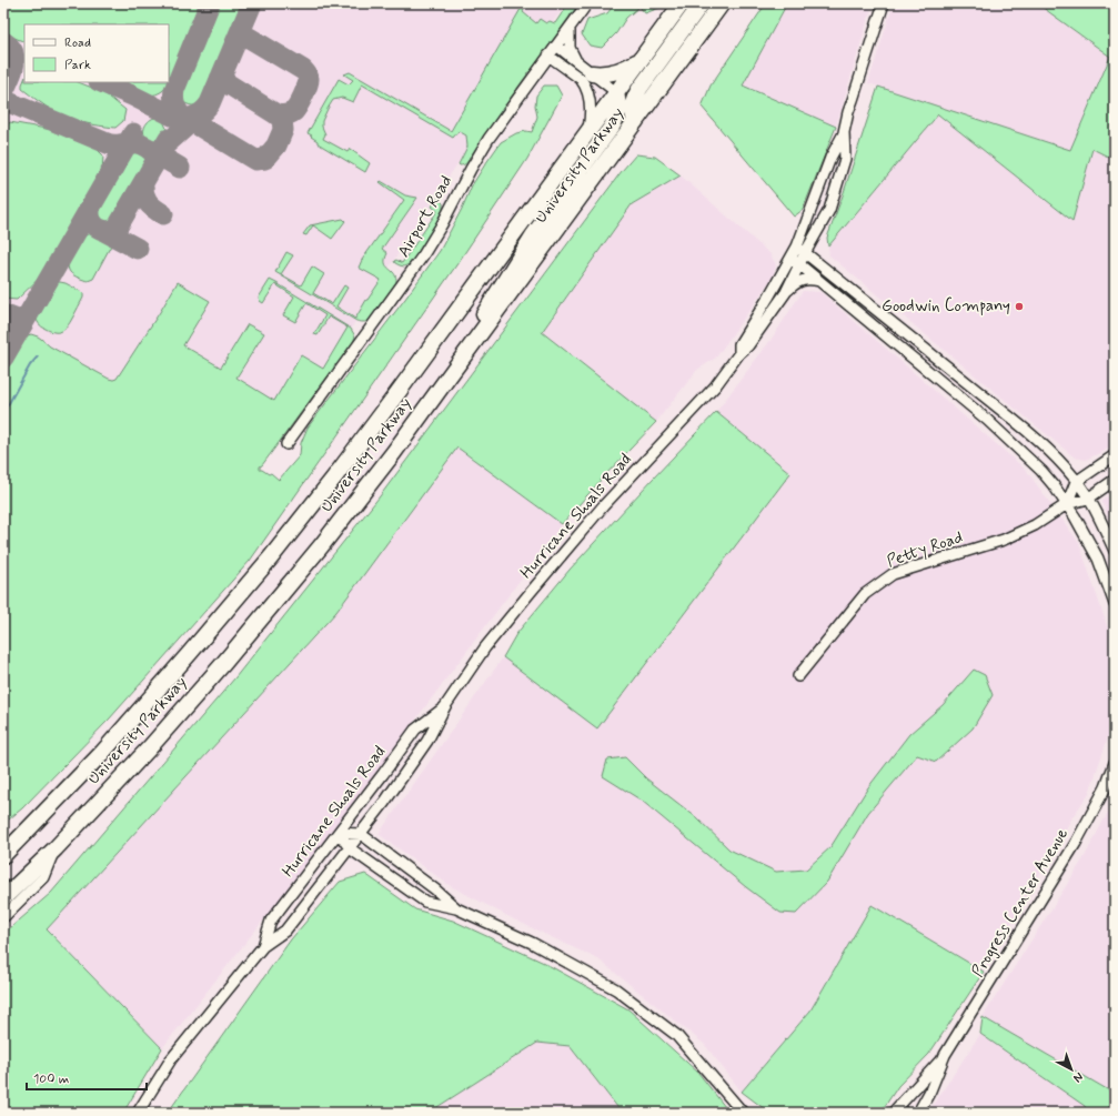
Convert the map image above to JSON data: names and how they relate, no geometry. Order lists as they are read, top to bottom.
{
  "streets": {
    "highway": ["University Parkway"],
    "street": [
      "Airport Road",
      "Hurricane Shoals Road",
      "Petty Road",
      "Progress Center Avenue"
    ]
  },
  "places": ["Goodwin Company"],
  "legend": ["Road", "Park"],
  "scale_bar": "100 m",
  "north": "bottom right"
}
